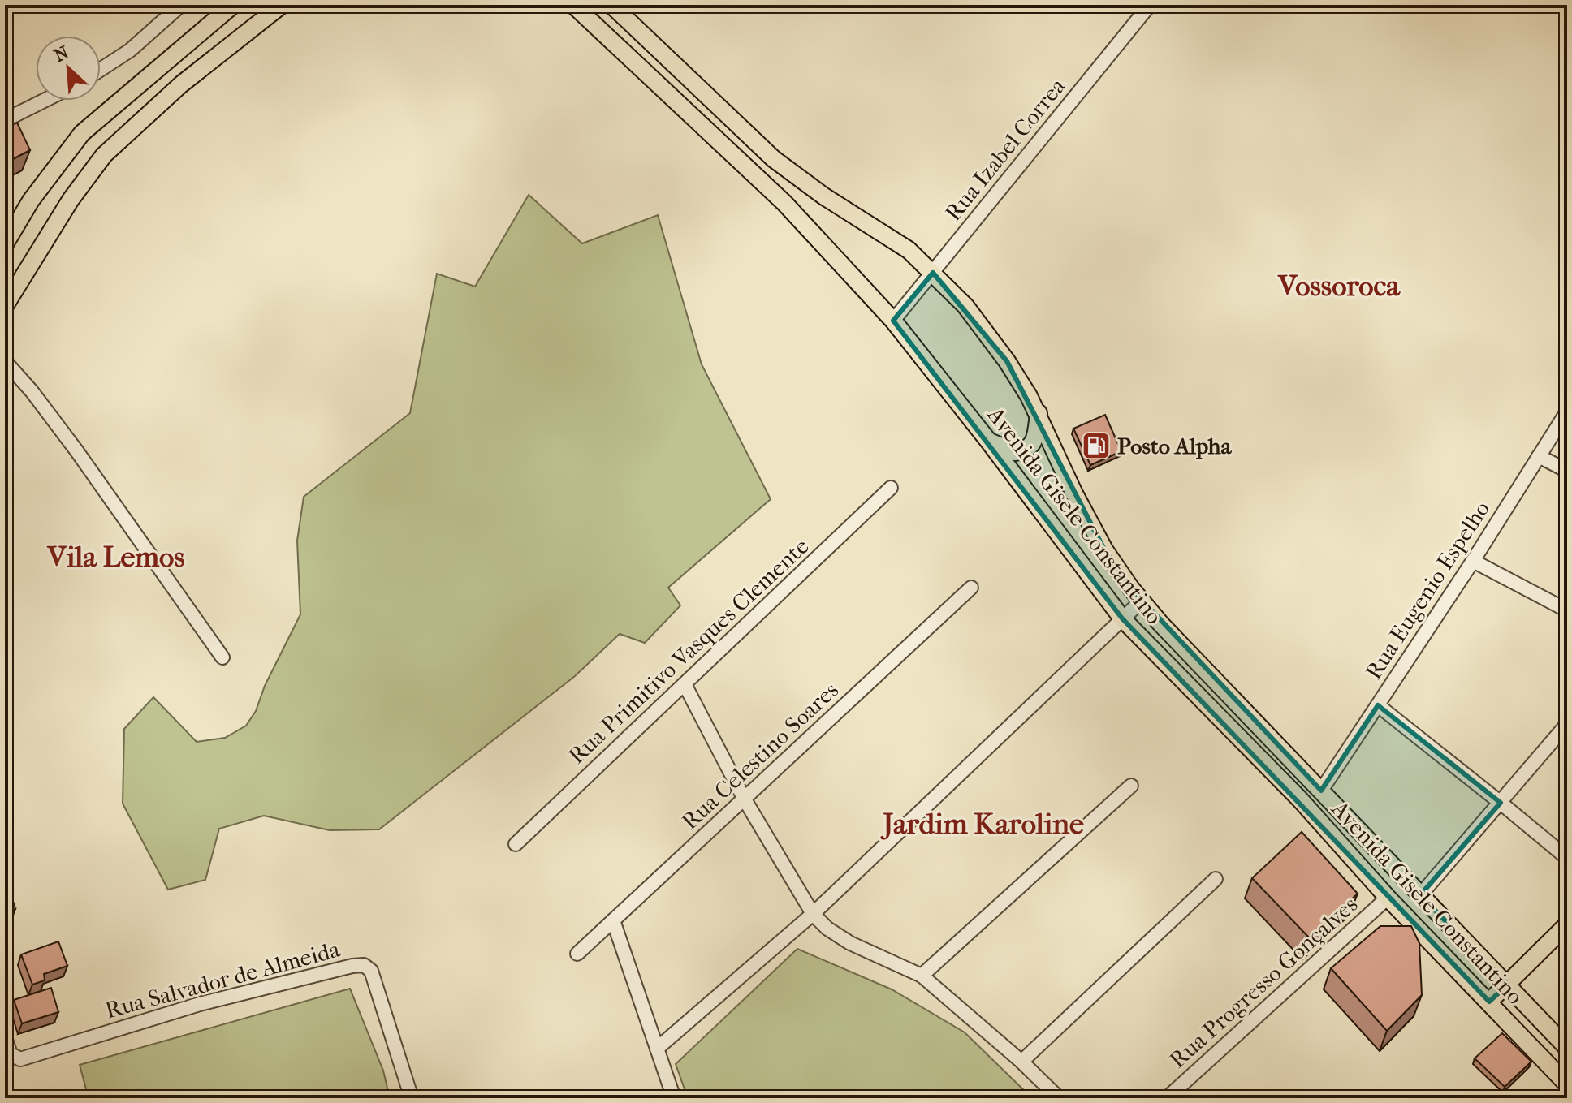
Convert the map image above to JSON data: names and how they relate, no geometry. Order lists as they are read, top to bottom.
{
  "streets": {
    "main road": ["Avenida Gisele Constantino"],
    "street": [
      "Rua Izabel Correa",
      "Rua Eugenio Espelho",
      "Rua Primitivo Vasques Clemente",
      "Rua Celestino Soares",
      "Rua Salvador de Almeida",
      "Rua Progresso Gonçalves"
    ]
  },
  "crossings": [
    ["Rua Izabel Correa", "Avenida Gisele Constantino"],
    ["Avenida Gisele Constantino", "Rua Eugenio Espelho"],
    ["Avenida Gisele Constantino", "Rua Progresso Gonçalves"]
  ],
  "districts": ["Vossoroca", "Vila Lemos", "Jardim Karoline"],
  "places": {
    "fuel station": ["Posto Alpha"]
  },
  "north": "top left"
}
